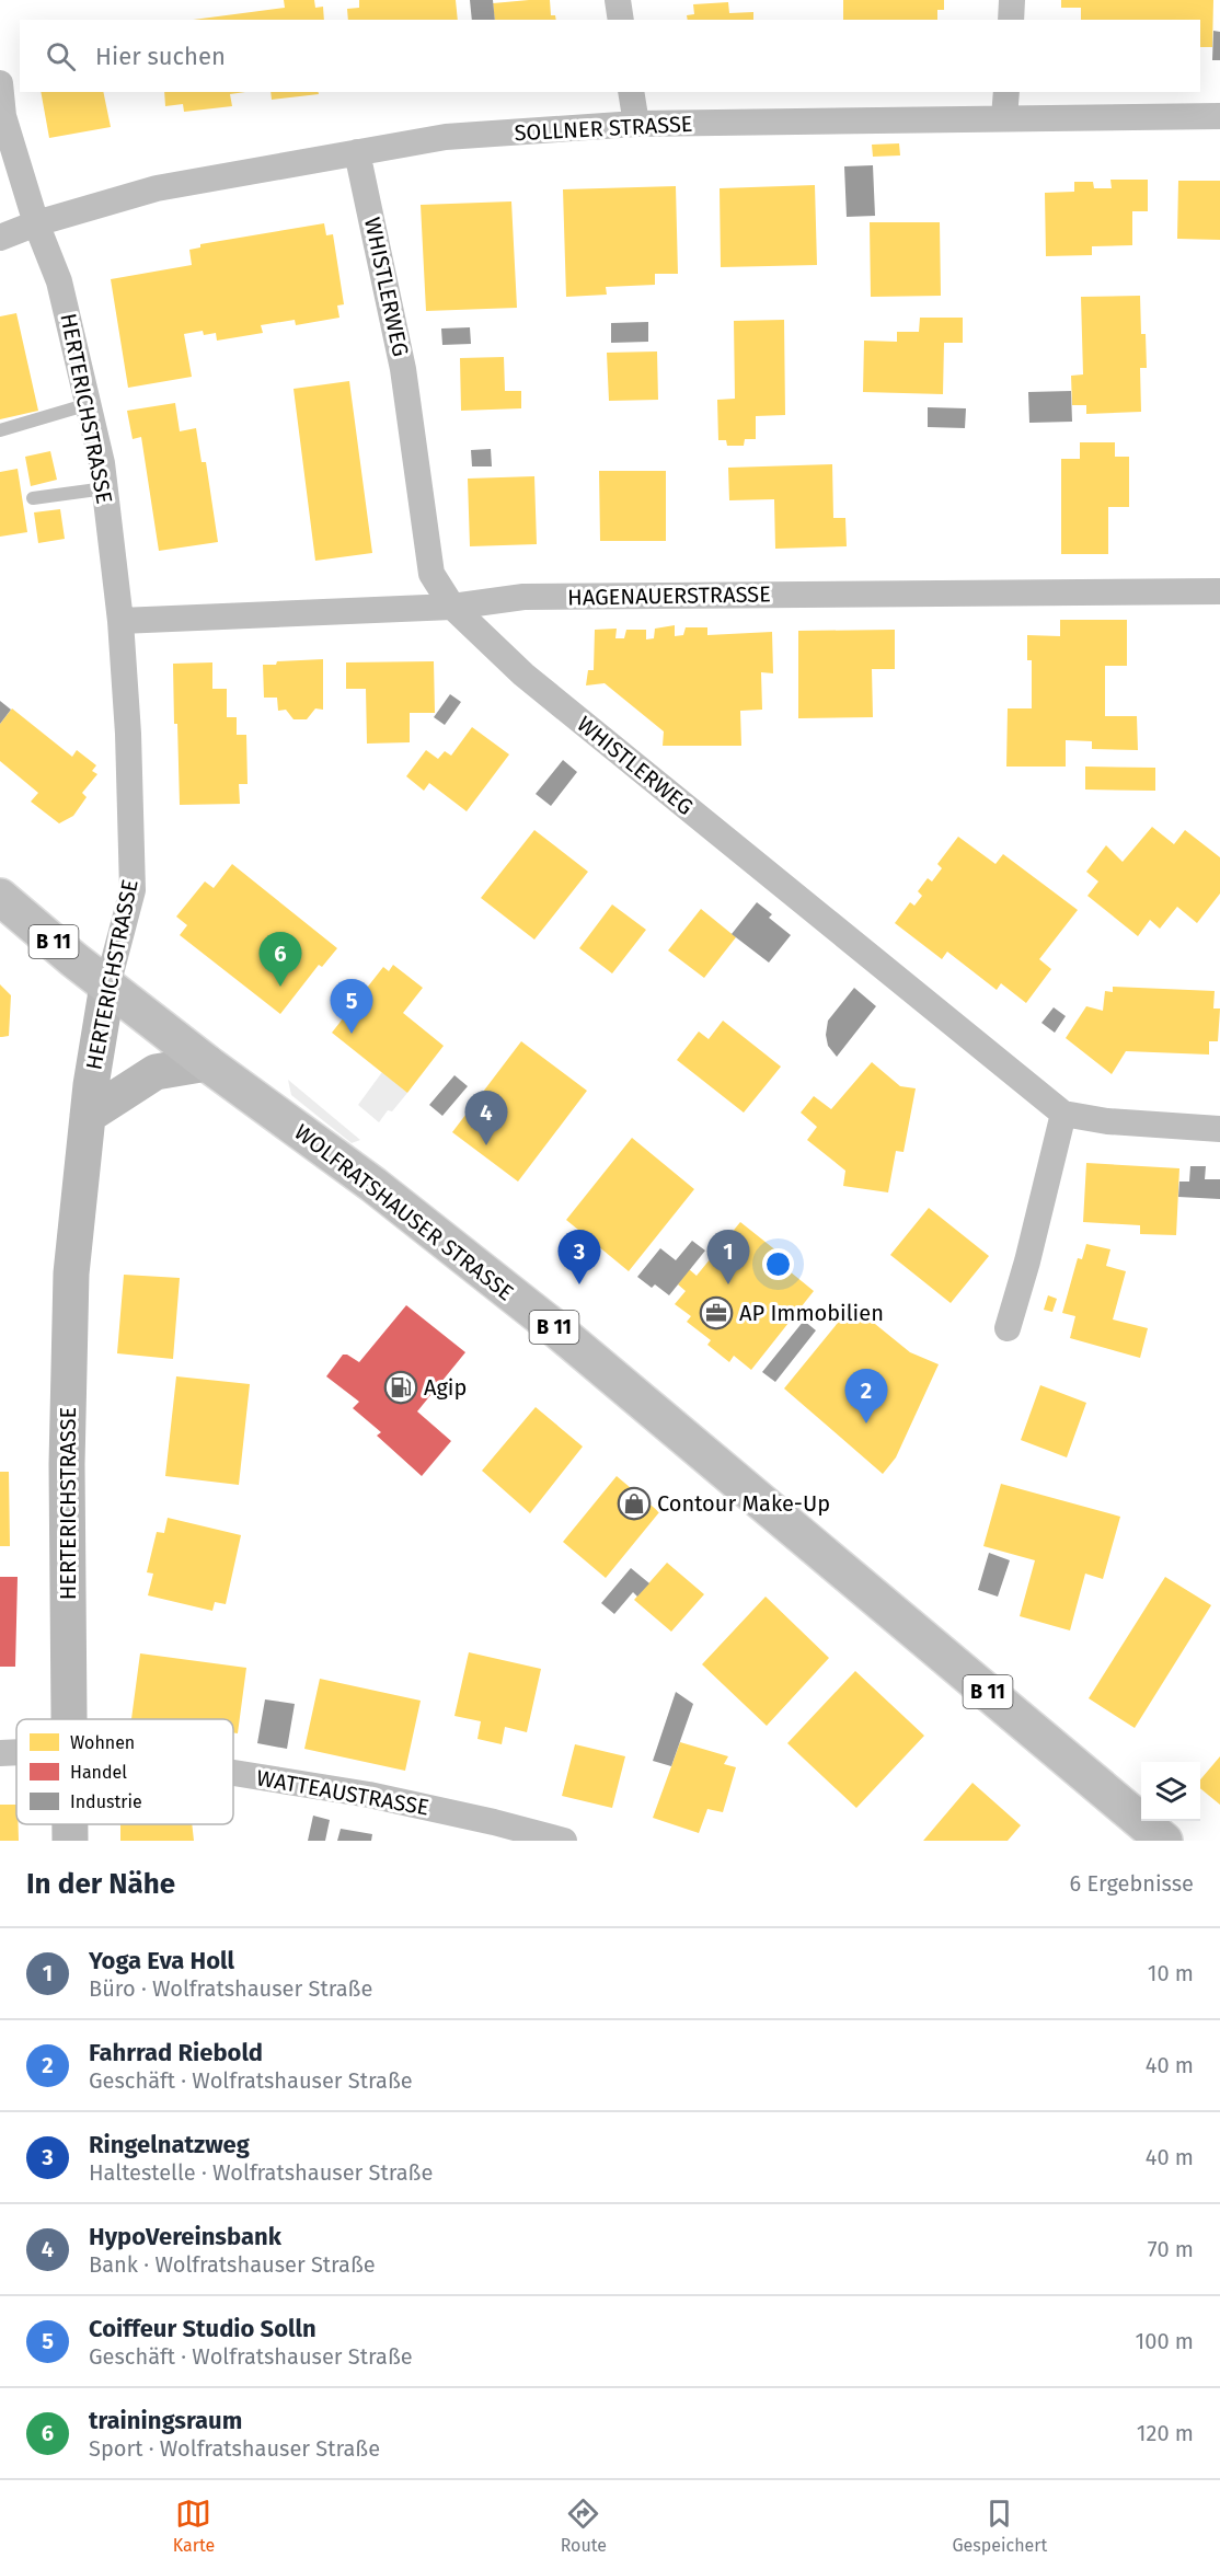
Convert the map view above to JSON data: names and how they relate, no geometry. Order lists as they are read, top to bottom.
{
  "streets": {
    "main road": ["HERTERICHSTRASSE", "B 11", "WOLFRATSHAUSER STRASSE"],
    "street": [
      "SOLLNER STRASSE",
      "WHISTLERWEG",
      "HAGENAUERSTRASSE",
      "WATTEAUSTRASSE"
    ]
  },
  "crossings": [
    ["SOLLNER STRASSE", "WHISTLERWEG"],
    ["SOLLNER STRASSE", "HERTERICHSTRASSE"],
    ["WHISTLERWEG", "HAGENAUERSTRASSE"],
    ["HERTERICHSTRASSE", "HAGENAUERSTRASSE"],
    ["HERTERICHSTRASSE", "WOLFRATSHAUSER STRASSE"]
  ],
  "places": {
    "office": ["AP Immobilien"],
    "fuel station": ["Agip"],
    "shop": ["Contour Make-Up"]
  },
  "legend": ["Wohnen", "Handel", "Industrie"],
  "page": {
    "search": "Hier suchen",
    "pins": [
      "6",
      "5",
      "4",
      "1",
      "3",
      "2"
    ],
    "heading": ["In der Nähe", "6 Ergebnisse"],
    "list": [
      {
        "mark": "1",
        "name": "Yoga Eva Holl",
        "note": "Büro · Wolfratshauser Straße",
        "value": "10 m"
      },
      {
        "mark": "2",
        "name": "Fahrrad Riebold",
        "note": "Geschäft · Wolfratshauser Straße",
        "value": "40 m"
      },
      {
        "mark": "3",
        "name": "Ringelnatzweg",
        "note": "Haltestelle · Wolfratshauser Straße",
        "value": "40 m"
      },
      {
        "mark": "4",
        "name": "HypoVereinsbank",
        "note": "Bank · Wolfratshauser Straße",
        "value": "70 m"
      },
      {
        "mark": "5",
        "name": "Coiffeur Studio Solln",
        "note": "Geschäft · Wolfratshauser Straße",
        "value": "100 m"
      },
      {
        "mark": "6",
        "name": "trainingsraum",
        "note": "Sport · Wolfratshauser Straße",
        "value": "120 m"
      }
    ],
    "nav": ["Karte", "Route", "Gespeichert"]
  }
}
